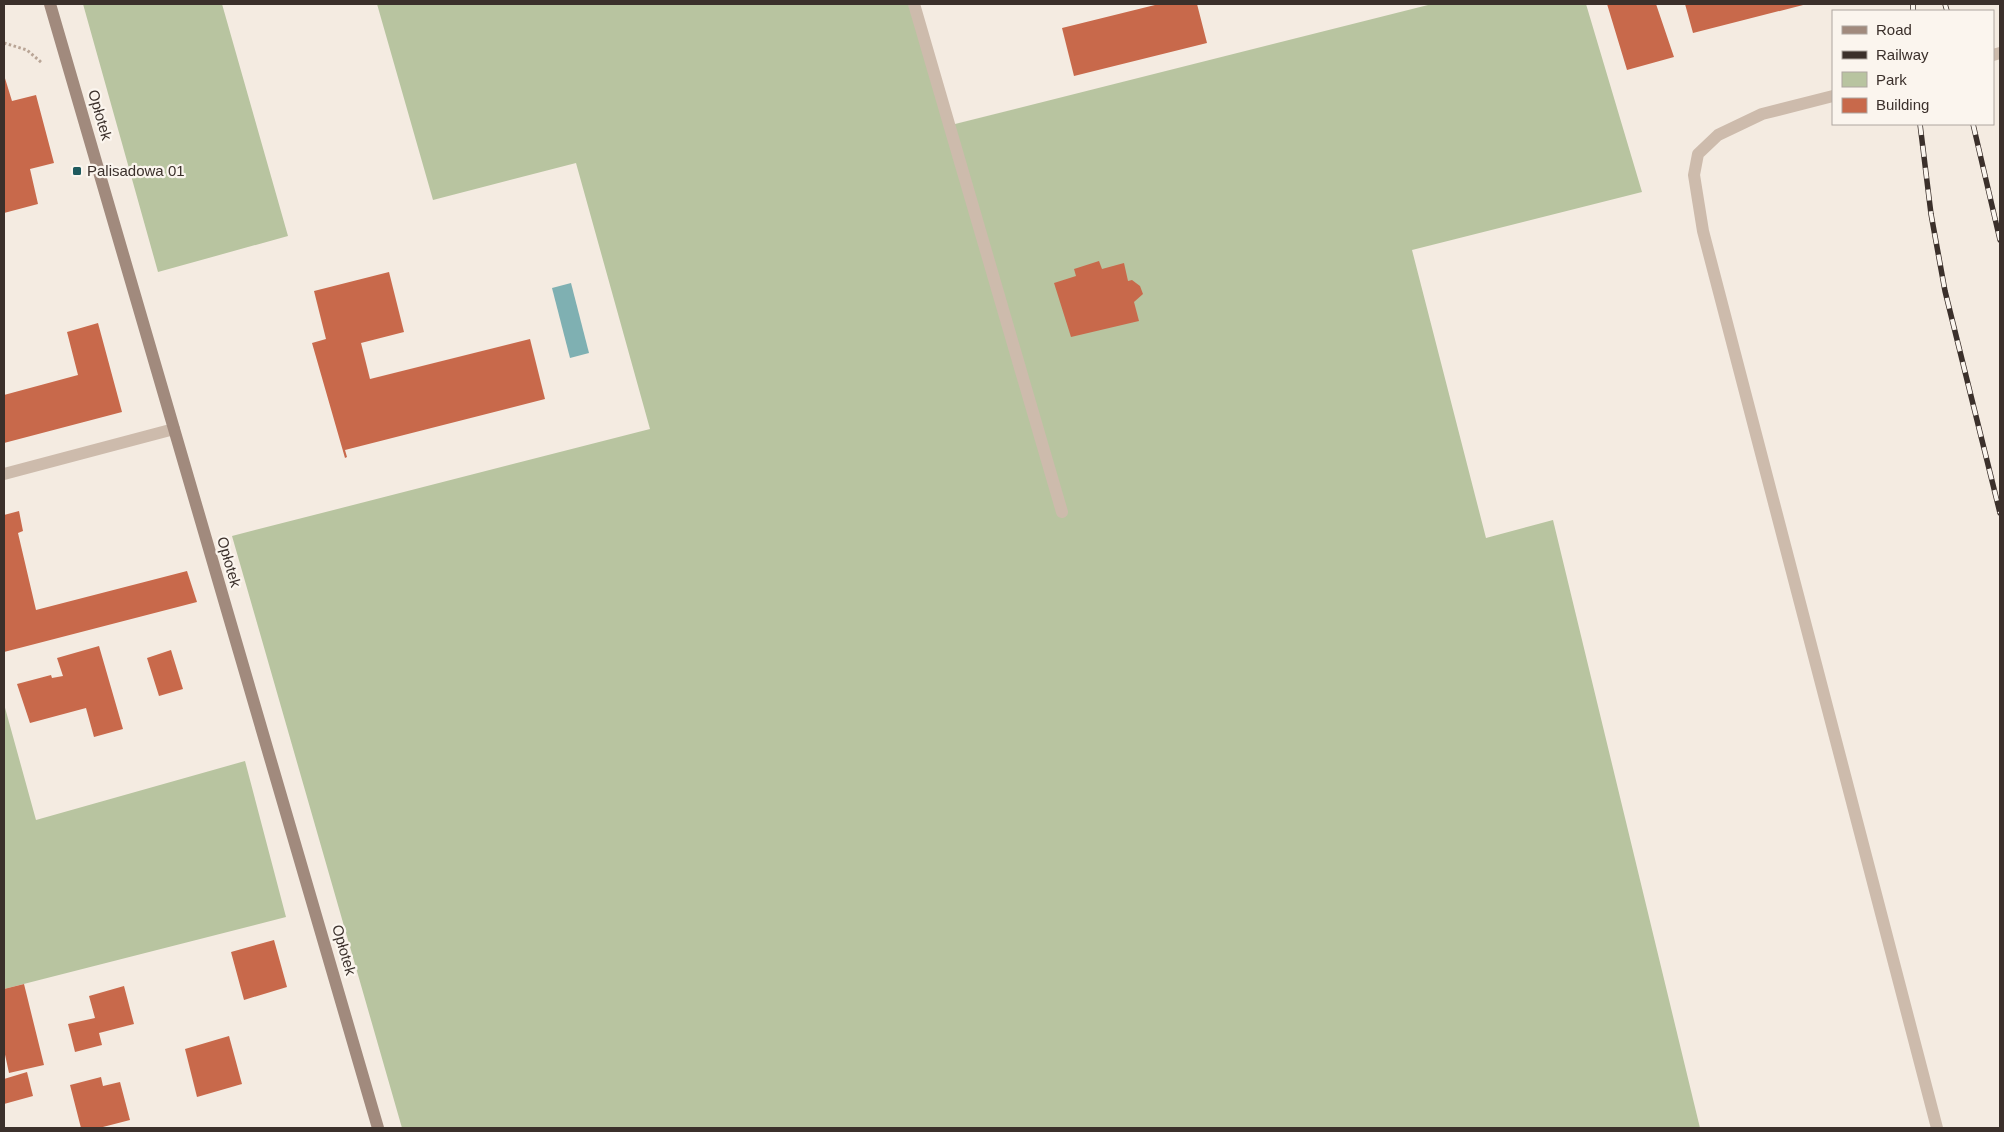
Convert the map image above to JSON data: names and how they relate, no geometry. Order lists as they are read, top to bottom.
{
  "streets": {
    "street": ["Opłotek"]
  },
  "places": {
    "transit": ["Palisadowa 01"]
  },
  "legend": [
    "Road",
    "Railway",
    "Park",
    "Building"
  ]
}
